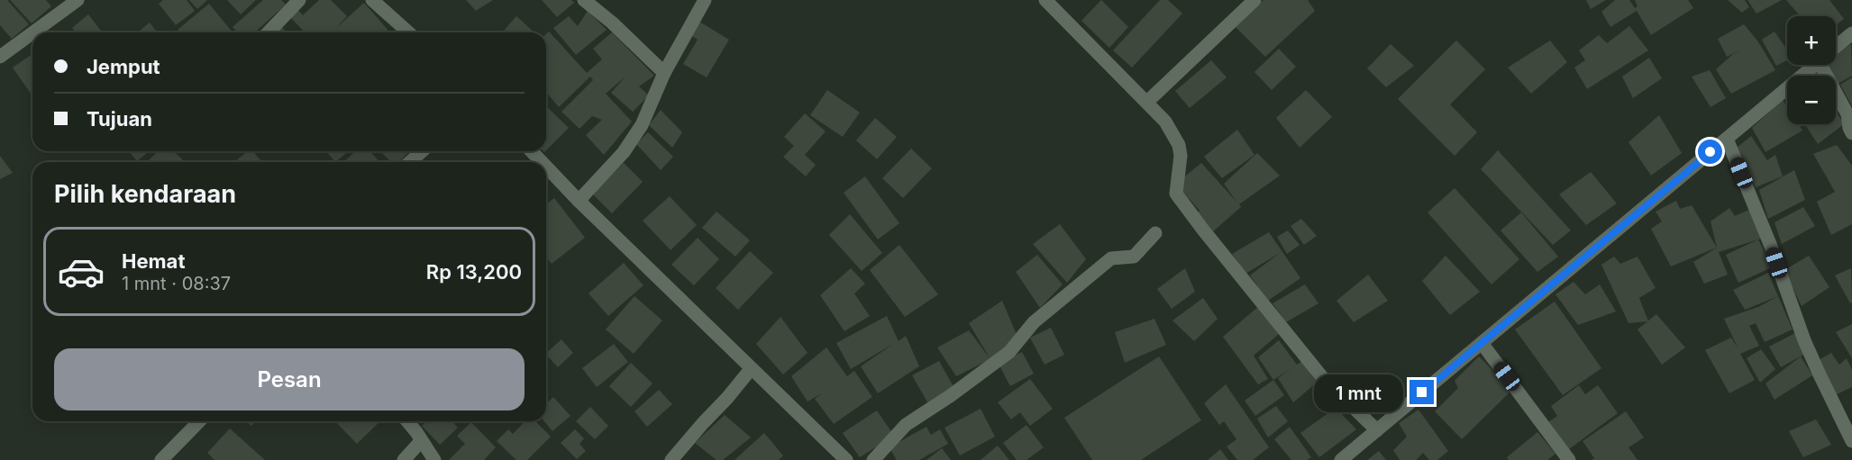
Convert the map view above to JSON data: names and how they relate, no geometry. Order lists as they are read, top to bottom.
{
  "page": {
    "map_buttons": ["+", "−"],
    "banner": ["Jemput", "Tujuan"],
    "heading": "Pilih kendaraan",
    "list": [
      {
        "name": "Hemat",
        "note": "1 mnt · 08:37",
        "value": "Rp 13,200"
      }
    ],
    "buttons": "Pesan",
    "bubble": "1 mnt"
  }
}
